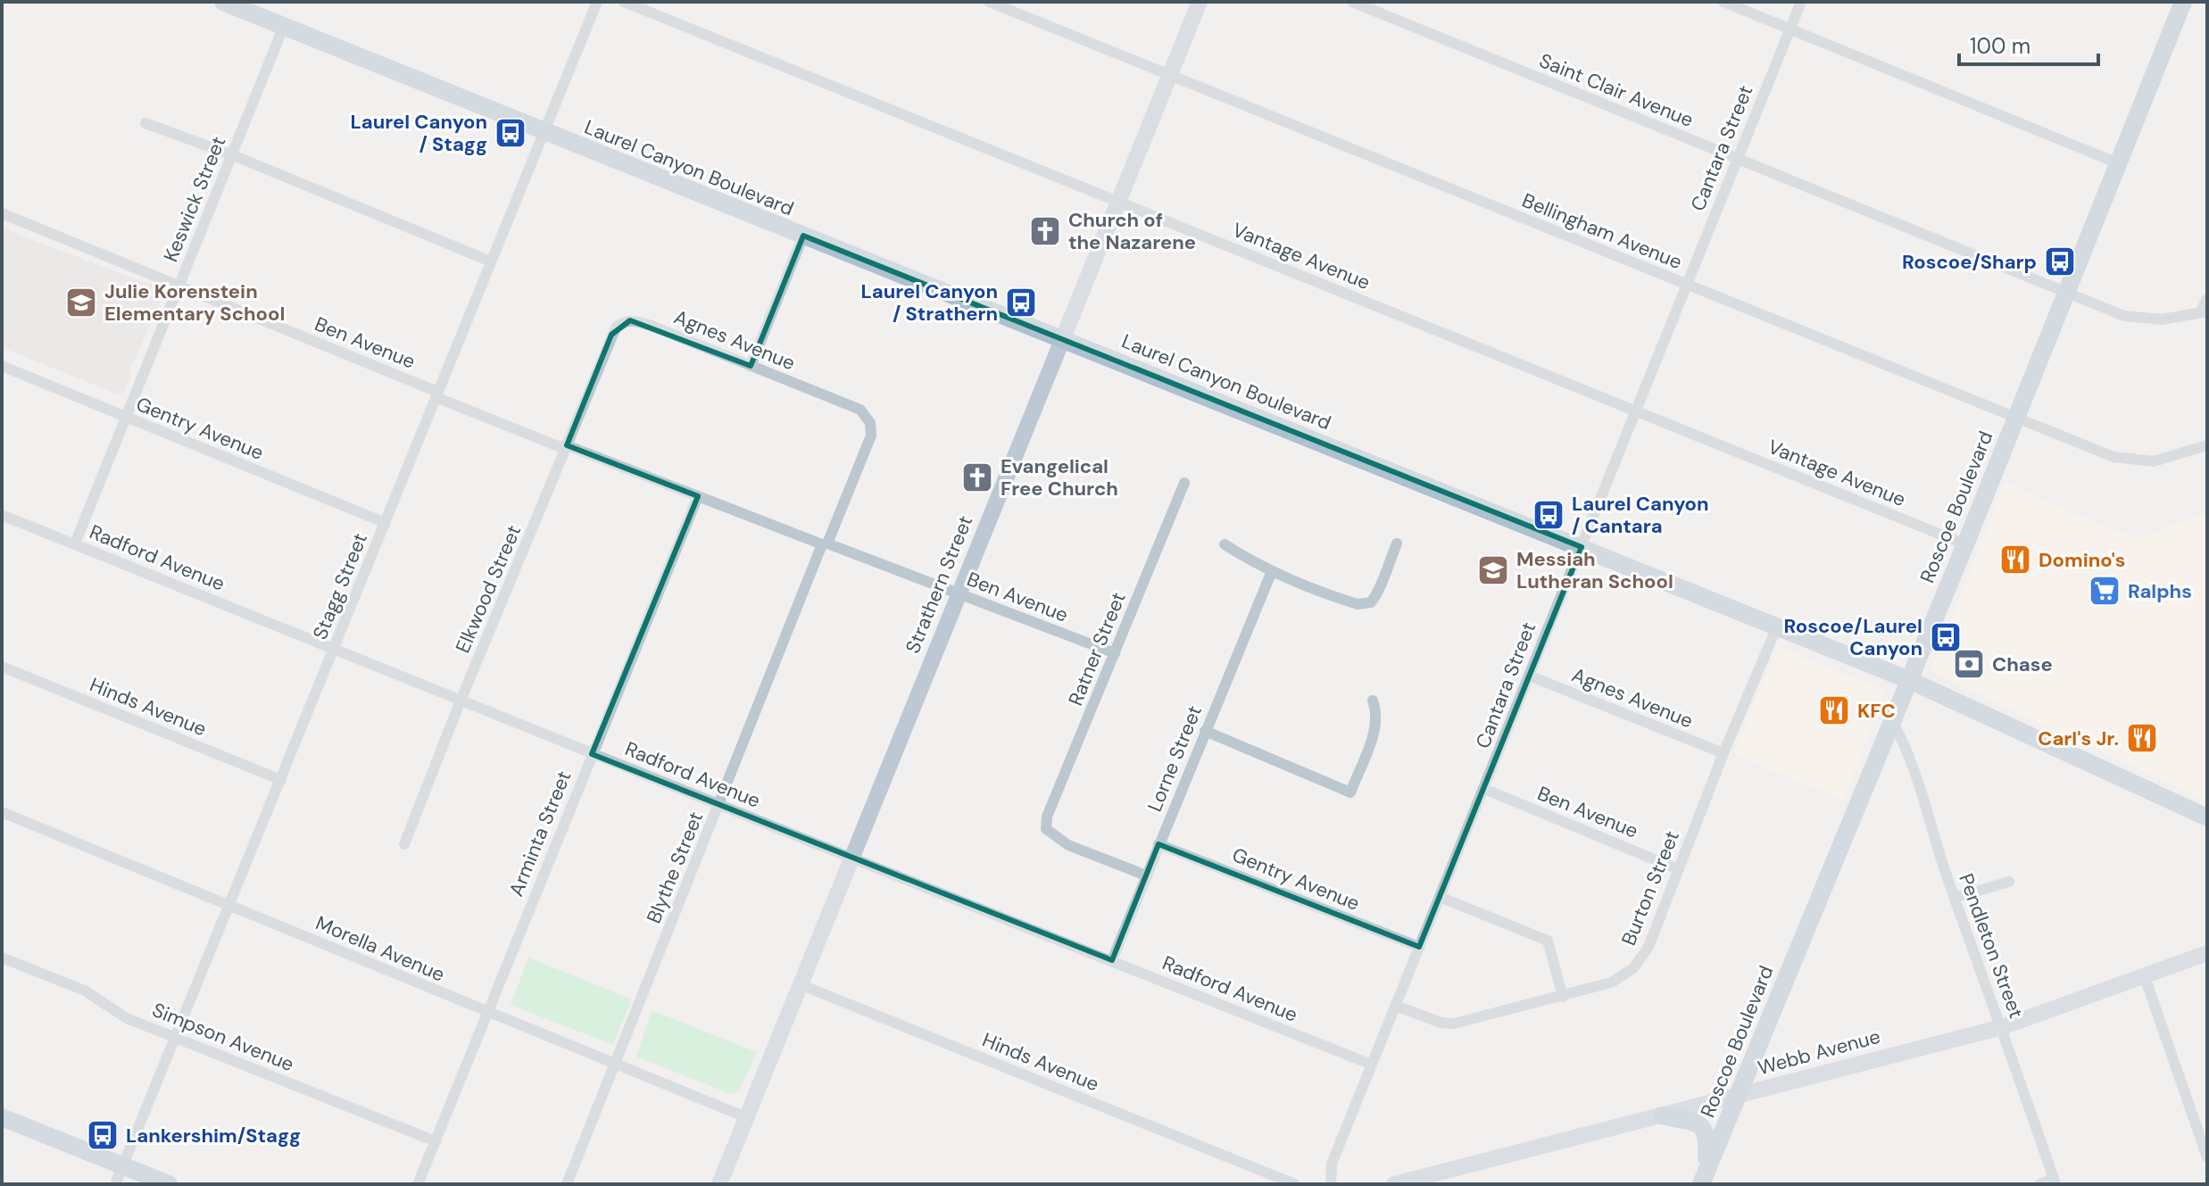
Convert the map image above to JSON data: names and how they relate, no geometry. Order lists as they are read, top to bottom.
{
  "streets": {
    "main road": ["Laurel Canyon Boulevard", "Roscoe Boulevard"],
    "street": [
      "Saint Clair Avenue",
      "Cantara Street",
      "Keswick Street",
      "Bellingham Avenue",
      "Vantage Avenue",
      "Agnes Avenue",
      "Ben Avenue",
      "Gentry Avenue",
      "Radford Avenue",
      "Strathern Street",
      "Stagg Street",
      "Elkwood Street",
      "Ratner Street",
      "Hinds Avenue",
      "Lorne Street",
      "Arminta Street",
      "Blythe Street",
      "Burton Street",
      "Pendleton Street",
      "Morella Avenue",
      "Simpson Avenue",
      "Webb Avenue"
    ]
  },
  "crossings": [
    ["Saint Clair Avenue", "Cantara Street"],
    ["Saint Clair Avenue", "Roscoe Boulevard"],
    ["Cantara Street", "Laurel Canyon Boulevard"],
    ["Cantara Street", "Bellingham Avenue"],
    ["Cantara Street", "Vantage Avenue"],
    ["Cantara Street", "Agnes Avenue"],
    ["Cantara Street", "Ben Avenue"],
    ["Cantara Street", "Gentry Avenue"],
    ["Cantara Street", "Radford Avenue"],
    ["Cantara Street", "Burton Street"],
    ["Laurel Canyon Boulevard", "Keswick Street"],
    ["Laurel Canyon Boulevard", "Roscoe Boulevard"],
    ["Laurel Canyon Boulevard", "Strathern Street"],
    ["Laurel Canyon Boulevard", "Stagg Street"],
    ["Laurel Canyon Boulevard", "Burton Street"],
    ["Keswick Street", "Ben Avenue"],
    ["Keswick Street", "Gentry Avenue"],
    ["Keswick Street", "Radford Avenue"],
    ["Bellingham Avenue", "Roscoe Boulevard"],
    ["Bellingham Avenue", "Strathern Street"],
    ["Vantage Avenue", "Roscoe Boulevard"],
    ["Vantage Avenue", "Strathern Street"],
    ["Agnes Avenue", "Elkwood Street"],
    ["Agnes Avenue", "Blythe Street"],
    ["Agnes Avenue", "Burton Street"],
    ["Ben Avenue", "Strathern Street"],
    ["Ben Avenue", "Stagg Street"],
    ["Ben Avenue", "Elkwood Street"],
    ["Ben Avenue", "Ratner Street"],
    ["Ben Avenue", "Arminta Street"],
    ["Ben Avenue", "Blythe Street"],
    ["Ben Avenue", "Burton Street"],
    ["Gentry Avenue", "Stagg Street"],
    ["Gentry Avenue", "Lorne Street"],
    ["Roscoe Boulevard", "Pendleton Street"],
    ["Roscoe Boulevard", "Webb Avenue"],
    ["Radford Avenue", "Strathern Street"],
    ["Radford Avenue", "Stagg Street"],
    ["Radford Avenue", "Elkwood Street"],
    ["Radford Avenue", "Lorne Street"],
    ["Radford Avenue", "Arminta Street"],
    ["Radford Avenue", "Blythe Street"],
    ["Strathern Street", "Hinds Avenue"],
    ["Strathern Street", "Morella Avenue"],
    ["Stagg Street", "Hinds Avenue"],
    ["Stagg Street", "Morella Avenue"],
    ["Stagg Street", "Simpson Avenue"],
    ["Ratner Street", "Lorne Street"],
    ["Arminta Street", "Morella Avenue"],
    ["Arminta Street", "Simpson Avenue"],
    ["Blythe Street", "Morella Avenue"],
    ["Pendleton Street", "Webb Avenue"]
  ],
  "places": {
    "bus stop": [
      "Laurel Canyon / Stagg",
      "Roscoe/Sharp",
      "Laurel Canyon / Strathern",
      "Laurel Canyon / Cantara",
      "Roscoe/Laurel Canyon",
      "Lankershim/Stagg"
    ],
    "church": ["Church of the Nazarene", "Evangelical Free Church"],
    "school or university": ["Julie Korenstein Elementary School", "Messiah Lutheran School"],
    "restaurant": ["Domino's", "KFC", "Carl's Jr."],
    "supermarket": ["Ralphs"],
    "bank": ["Chase"]
  },
  "scale_bar": "100 m"
}
